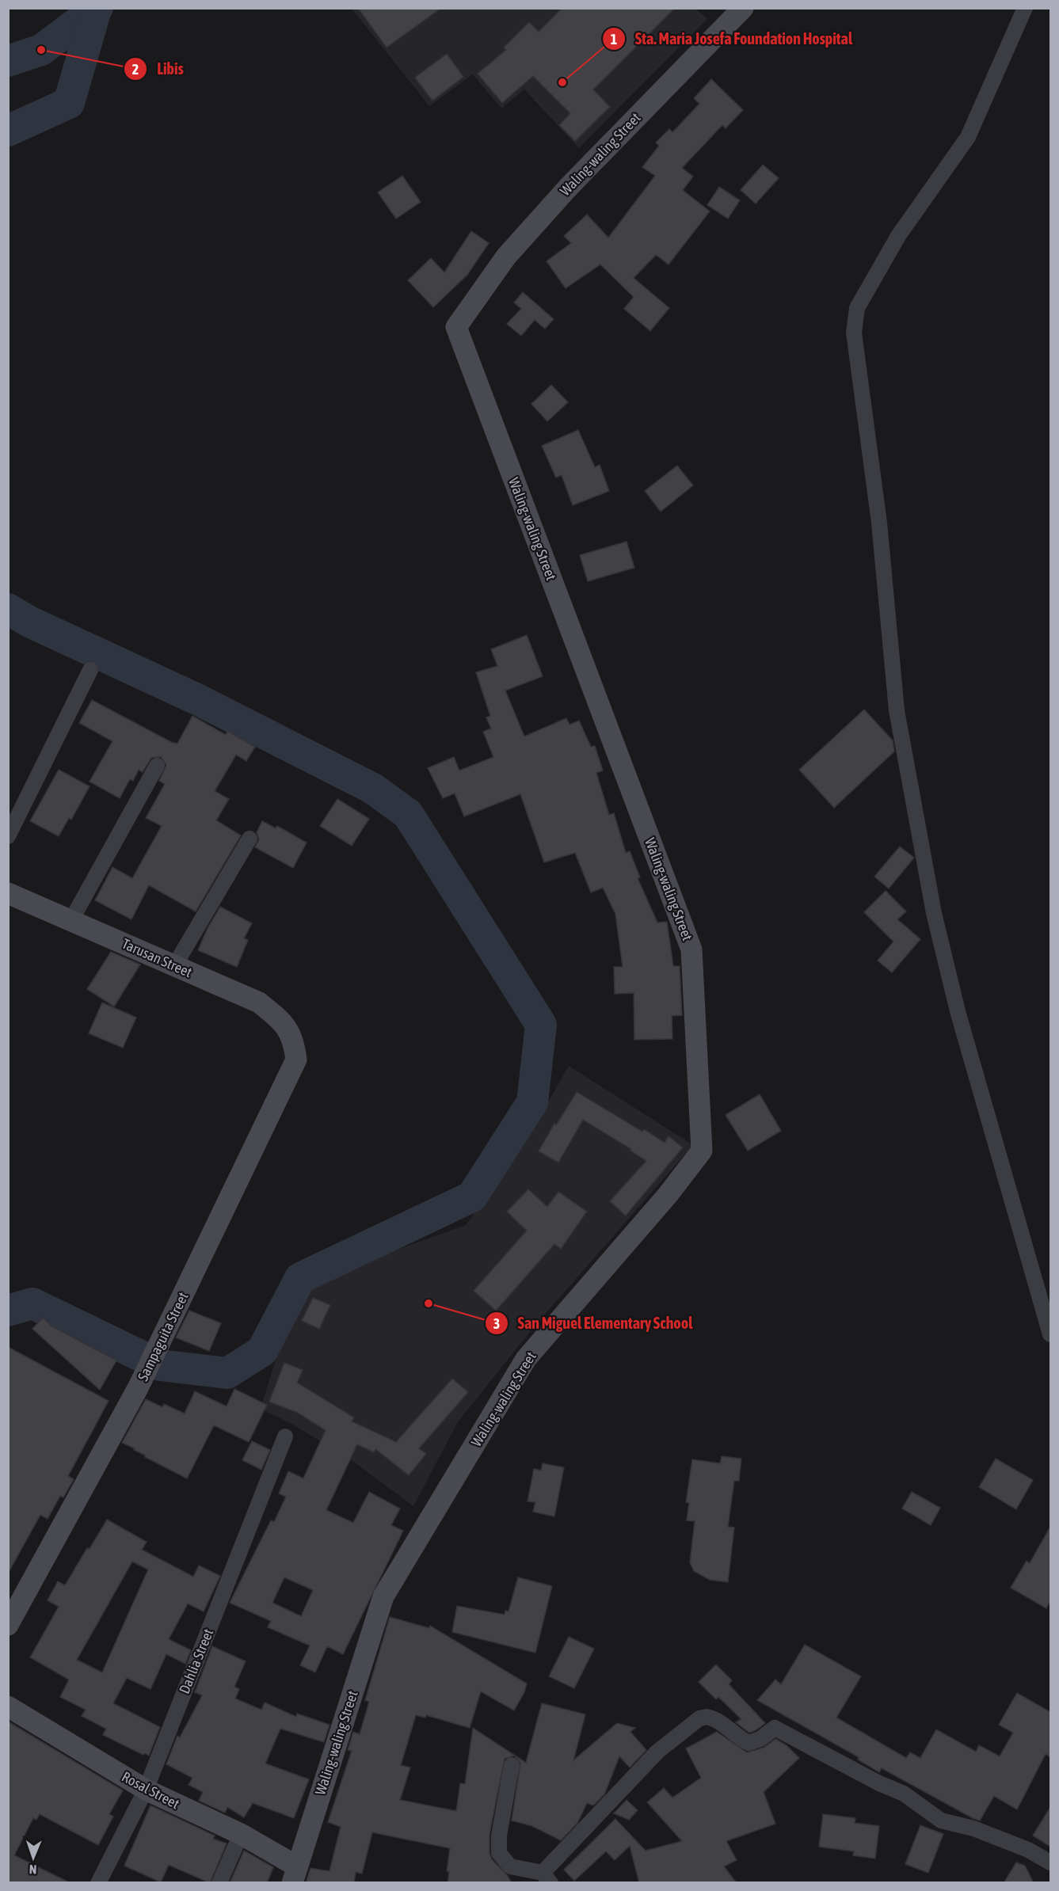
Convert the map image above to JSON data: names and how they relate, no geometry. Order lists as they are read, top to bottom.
{
  "streets": {
    "street": [
      "Waling-waling Street",
      "Tarusan Street",
      "Sampaguita Street",
      "Dahlia Street",
      "Rosal Street"
    ]
  },
  "crossings": [
    ["Waling-waling Street", "Rosal Street"],
    ["Tarusan Street", "Sampaguita Street"],
    ["Dahlia Street", "Rosal Street"]
  ],
  "places": ["Libis", "Sta. Maria Josefa Foundation Hospital", "San Miguel Elementary School"],
  "north": "bottom"
}
